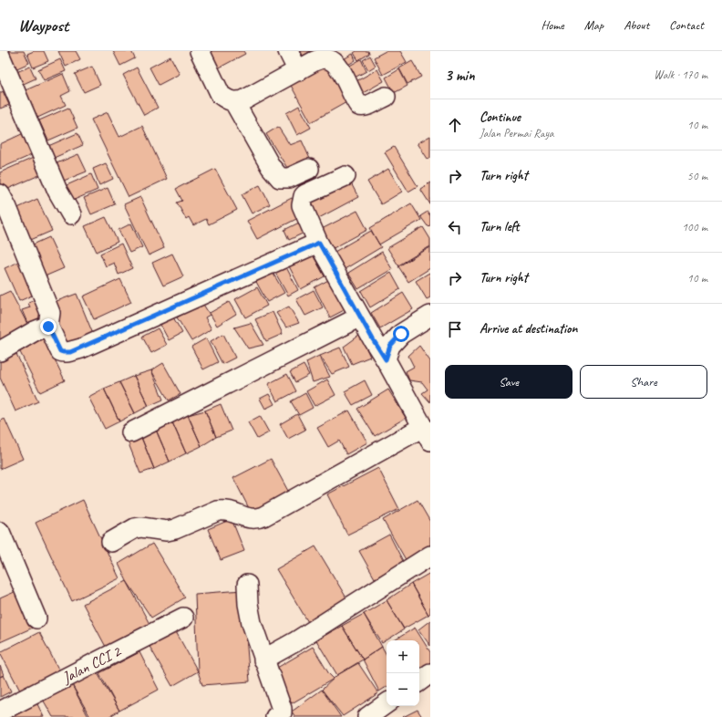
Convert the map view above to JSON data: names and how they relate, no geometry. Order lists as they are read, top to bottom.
{
  "streets": {
    "street": ["Jalan CCI 2"]
  },
  "page": {
    "header": "Waypost",
    "nav": [
      "Home",
      "Map",
      "About",
      "Contact"
    ],
    "heading": ["3 min", "Walk · 170 m"],
    "list": [
      ["Continue", "Jalan Permai Raya", "10 m"],
      ["Turn right", "50 m"],
      ["Turn left", "100 m"],
      ["Turn right", "10 m"],
      "Arrive at destination"
    ],
    "buttons": ["Save", "Share"],
    "map_buttons": ["+", "−"]
  }
}
